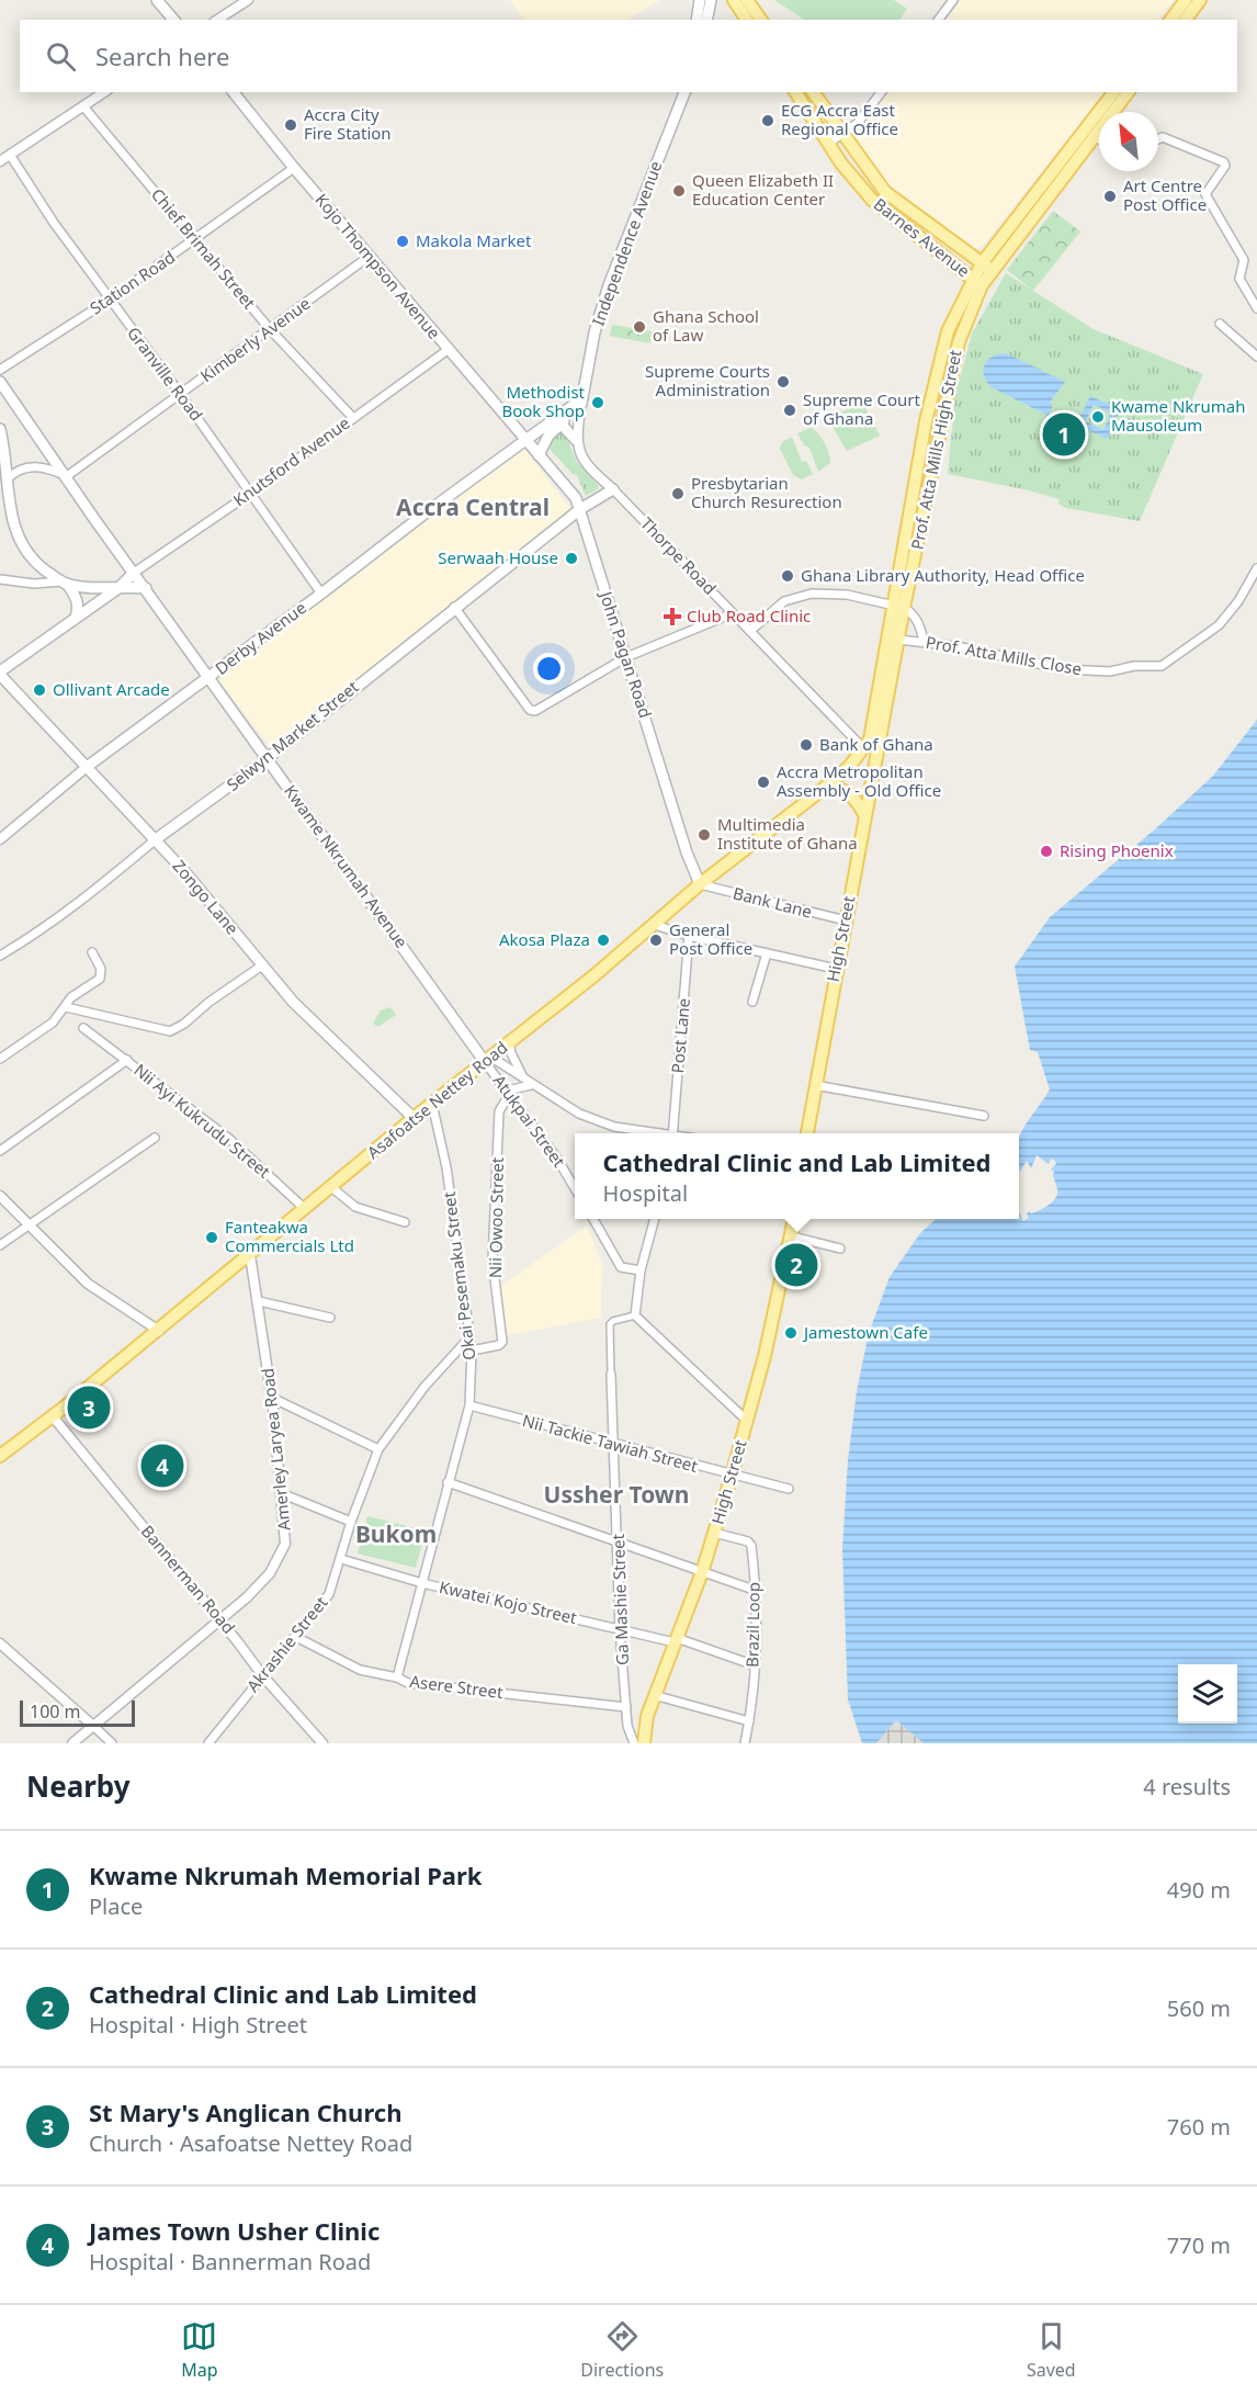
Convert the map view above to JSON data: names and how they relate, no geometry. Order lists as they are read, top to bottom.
{
  "streets": {
    "main road": [
      "Barnes Avenue",
      "Independence Avenue",
      "Kojo Thompson Avenue",
      "Prof. Atta Mills High Street",
      "Derby Avenue",
      "John Pagan Road",
      "Selwyn Market Street",
      "Kwame Nkrumah Avenue",
      "Zongo Lane",
      "High Street",
      "Asafoatse Nettey Road"
    ],
    "street": [
      "Chief Brimah Street",
      "Station Road",
      "Kimberly Avenue",
      "Granville Road",
      "Knutsford Avenue",
      "Thorpe Road",
      "Prof. Atta Mills Close",
      "Bank Lane",
      "Post Lane",
      "Nii Ayi Kukrudu Street",
      "Atukpai Street",
      "Nii Owoo Street",
      "Okai Pesemaku Street",
      "Nii Tackie Tawiah Street",
      "Amerley Laryea Road",
      "Bannerman Road",
      "Ga Mashie Street",
      "Kwatei Kojo Street",
      "Brazil Loop",
      "Akrashie Street",
      "Asere Street"
    ]
  },
  "crossings": [
    ["Barnes Avenue", "Prof. Atta Mills High Street"],
    ["Chief Brimah Street", "Station Road"],
    ["Chief Brimah Street", "Kimberly Avenue"],
    ["Chief Brimah Street", "Knutsford Avenue"],
    ["Kojo Thompson Avenue", "Station Road"],
    ["Kojo Thompson Avenue", "Kimberly Avenue"],
    ["Kojo Thompson Avenue", "Knutsford Avenue"],
    ["Kojo Thompson Avenue", "Derby Avenue"],
    ["Kojo Thompson Avenue", "John Pagan Road"],
    ["Station Road", "Granville Road"],
    ["Kimberly Avenue", "Granville Road"],
    ["Kimberly Avenue", "Kwame Nkrumah Avenue"],
    ["Granville Road", "Knutsford Avenue"],
    ["Granville Road", "Derby Avenue"],
    ["Prof. Atta Mills High Street", "Thorpe Road"],
    ["Prof. Atta Mills High Street", "Prof. Atta Mills Close"],
    ["Prof. Atta Mills High Street", "High Street"],
    ["Prof. Atta Mills High Street", "Asafoatse Nettey Road"],
    ["Knutsford Avenue", "Kwame Nkrumah Avenue"],
    ["Thorpe Road", "Selwyn Market Street"],
    ["Thorpe Road", "High Street"],
    ["Thorpe Road", "Asafoatse Nettey Road"],
    ["Derby Avenue", "John Pagan Road"],
    ["Derby Avenue", "Kwame Nkrumah Avenue"],
    ["Derby Avenue", "Zongo Lane"],
    ["John Pagan Road", "Selwyn Market Street"],
    ["John Pagan Road", "Bank Lane"],
    ["John Pagan Road", "Asafoatse Nettey Road"],
    ["Selwyn Market Street", "Kwame Nkrumah Avenue"],
    ["Selwyn Market Street", "Zongo Lane"],
    ["Kwame Nkrumah Avenue", "Asafoatse Nettey Road"],
    ["Kwame Nkrumah Avenue", "Atukpai Street"],
    ["Zongo Lane", "Asafoatse Nettey Road"],
    ["Bank Lane", "High Street"],
    ["Bank Lane", "Asafoatse Nettey Road"],
    ["High Street", "Asafoatse Nettey Road"],
    ["High Street", "Nii Tackie Tawiah Street"],
    ["High Street", "Kwatei Kojo Street"],
    ["High Street", "Brazil Loop"],
    ["Asafoatse Nettey Road", "Nii Ayi Kukrudu Street"],
    ["Asafoatse Nettey Road", "Atukpai Street"],
    ["Asafoatse Nettey Road", "Okai Pesemaku Street"],
    ["Asafoatse Nettey Road", "Amerley Laryea Road"],
    ["Asafoatse Nettey Road", "Bannerman Road"],
    ["Atukpai Street", "Nii Owoo Street"],
    ["Nii Owoo Street", "Okai Pesemaku Street"],
    ["Okai Pesemaku Street", "Nii Tackie Tawiah Street"],
    ["Okai Pesemaku Street", "Kwatei Kojo Street"],
    ["Okai Pesemaku Street", "Akrashie Street"],
    ["Okai Pesemaku Street", "Asere Street"],
    ["Nii Tackie Tawiah Street", "Ga Mashie Street"],
    ["Amerley Laryea Road", "Bannerman Road"],
    ["Bannerman Road", "Akrashie Street"],
    ["Ga Mashie Street", "Kwatei Kojo Street"],
    ["Ga Mashie Street", "Asere Street"],
    ["Kwatei Kojo Street", "Brazil Loop"],
    ["Kwatei Kojo Street", "Akrashie Street"],
    ["Akrashie Street", "Asere Street"]
  ],
  "districts": ["Accra Central", "Ussher Town", "Bukom"],
  "places": {
    "other": [
      "ECG Accra East Regional Office",
      "Accra City Fire Station",
      "Queen Elizabeth II Education Center",
      "Art Centre Post Office",
      "Makola Market",
      "Ghana School of Law",
      "Supreme Courts Administration",
      "Methodist Book Shop",
      "Supreme Court of Ghana",
      "Kwame Nkrumah Mausoleum",
      "Presbytarian Church Resurection",
      "Serwaah House",
      "Ghana Library Authority, Head Office",
      "Ollivant Arcade",
      "Bank of Ghana",
      "Accra Metropolitan Assembly - Old Office",
      "Multimedia Institute of Ghana",
      "Rising Phoenix",
      "Akosa Plaza",
      "General Post Office",
      "Fanteakwa Commercials Ltd",
      "Jamestown Cafe"
    ],
    "health": ["Club Road Clinic"]
  },
  "scale_bar": "100 m",
  "north": "top left",
  "page": {
    "search": "Search here",
    "pins": [
      "1",
      "2",
      "3",
      "4"
    ],
    "popup": ["Cathedral Clinic and Lab Limited", "Hospital"],
    "scale": "100 m",
    "heading": ["Nearby", "4 results"],
    "list": [
      {
        "mark": "1",
        "name": "Kwame Nkrumah Memorial Park",
        "note": "Place",
        "value": "490 m"
      },
      {
        "mark": "2",
        "name": "Cathedral Clinic and Lab Limited",
        "note": "Hospital · High Street",
        "value": "560 m"
      },
      {
        "mark": "3",
        "name": "St Mary's Anglican Church",
        "note": "Church · Asafoatse Nettey Road",
        "value": "760 m"
      },
      {
        "mark": "4",
        "name": "James Town Usher Clinic",
        "note": "Hospital · Bannerman Road",
        "value": "770 m"
      }
    ],
    "nav": ["Map", "Directions", "Saved"]
  }
}
